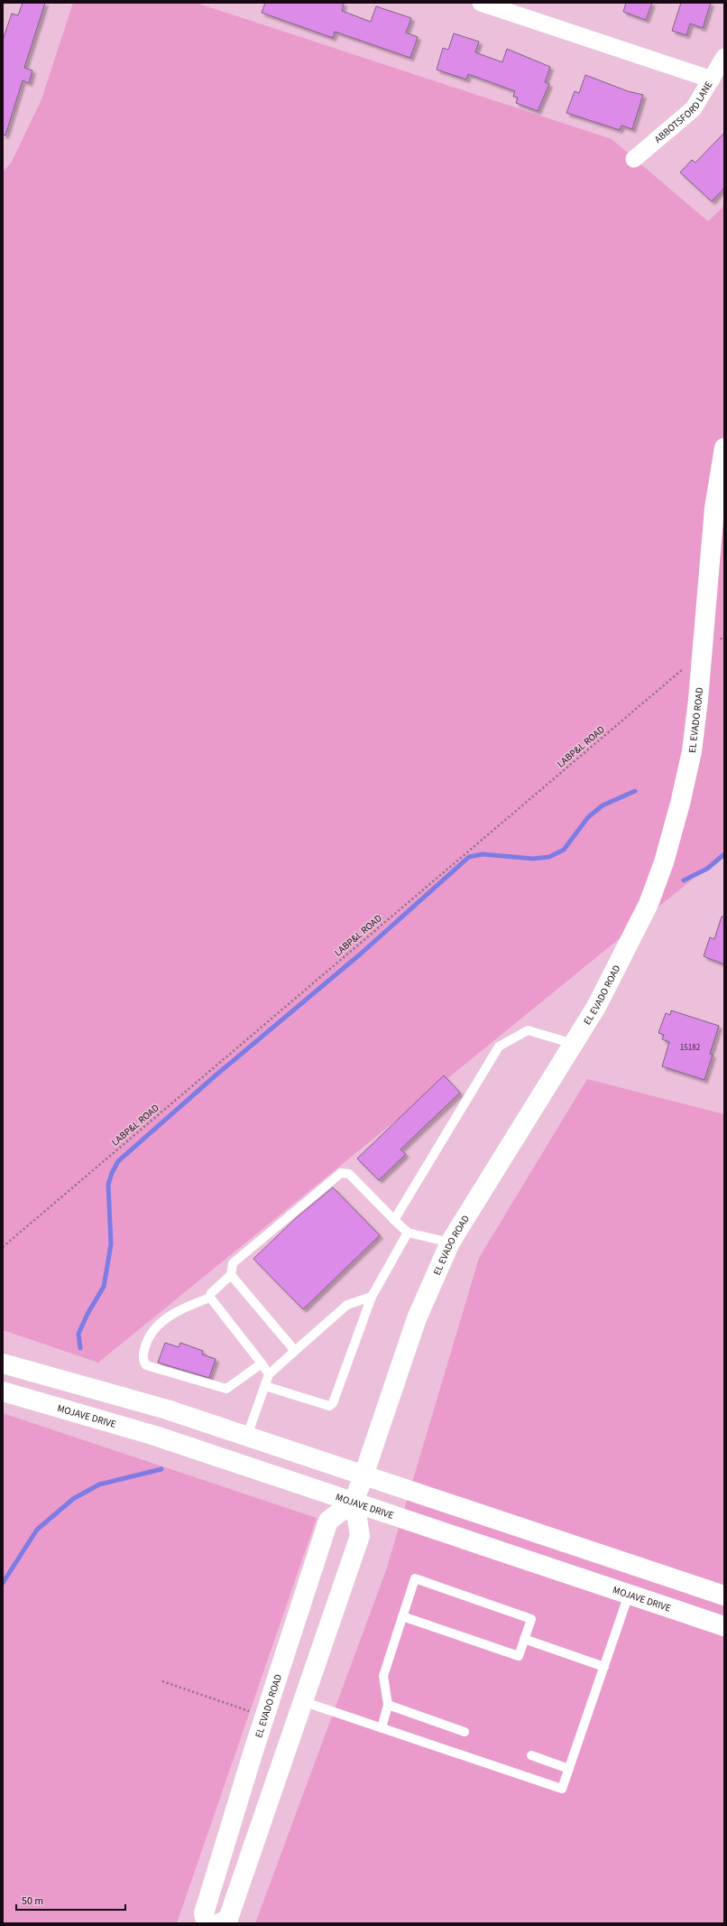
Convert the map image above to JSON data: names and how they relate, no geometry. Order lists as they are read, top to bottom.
{
  "streets": {
    "main road": ["EL EVADO ROAD", "MOJAVE DRIVE"],
    "street": ["ABBOTSFORD LANE"],
    "path": ["LABP&L ROAD"]
  },
  "crossings": [
    ["EL EVADO ROAD", "LABP&L ROAD"],
    ["EL EVADO ROAD", "MOJAVE DRIVE"]
  ],
  "house_numbers": ["15182"],
  "scale_bar": "50 m"
}
